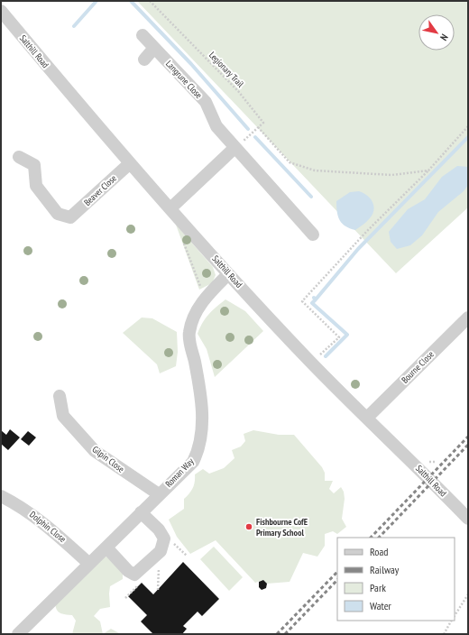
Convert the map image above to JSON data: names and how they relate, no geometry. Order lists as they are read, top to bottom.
{
  "streets": {
    "street": [
      "Salthill Road",
      "Langrune Close",
      "Beaver Close",
      "Bourne Close",
      "Gilpin Close",
      "Roman Way",
      "Dolphin Close"
    ],
    "path": ["Legionary Trail"]
  },
  "crossings": [
    ["Salthill Road", "Beaver Close"],
    ["Salthill Road", "Bourne Close"],
    ["Salthill Road", "Roman Way"],
    ["Gilpin Close", "Roman Way"],
    ["Roman Way", "Dolphin Close"]
  ],
  "places": ["Fishbourne CofE Primary School"],
  "legend": [
    "Road",
    "Railway",
    "Park",
    "Water"
  ],
  "north": "bottom right"
}
